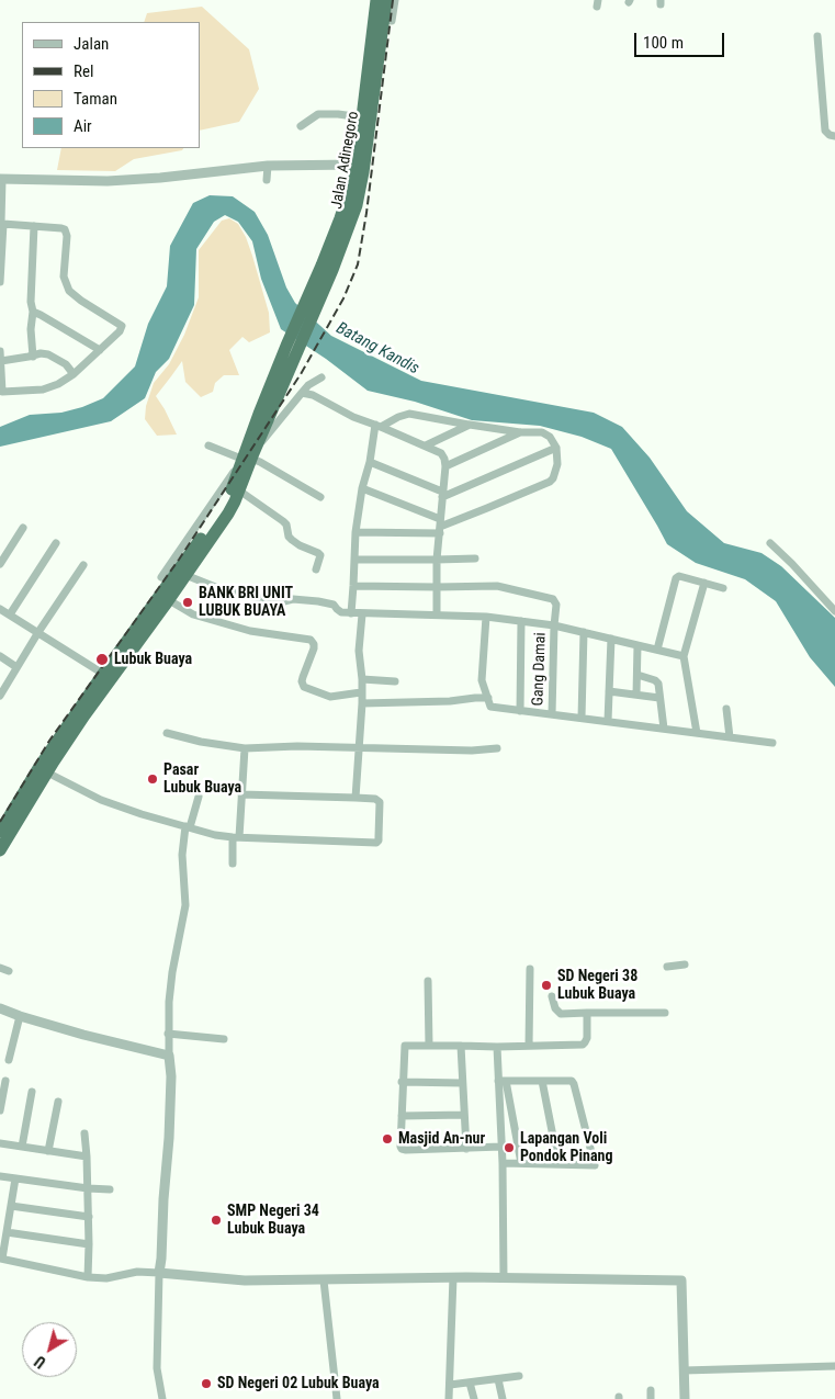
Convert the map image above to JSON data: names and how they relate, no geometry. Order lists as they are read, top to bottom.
{
  "streets": {
    "highway": ["Jalan Adinegoro"],
    "street": ["Gang Damai"]
  },
  "water": ["Batang Kandis"],
  "places": [
    "BANK BRI UNIT LUBUK BUAYA",
    "Lubuk Buaya",
    "Pasar Lubuk Buaya",
    "SD Negeri 38 Lubuk Buaya",
    "Masjid An-nur",
    "Lapangan Voli Pondok Pinang",
    "SMP Negeri 34 Lubuk Buaya",
    "SD Negeri 02 Lubuk Buaya"
  ],
  "legend": [
    "Jalan",
    "Rel",
    "Taman",
    "Air"
  ],
  "scale_bar": "100 m",
  "north": "bottom left"
}
